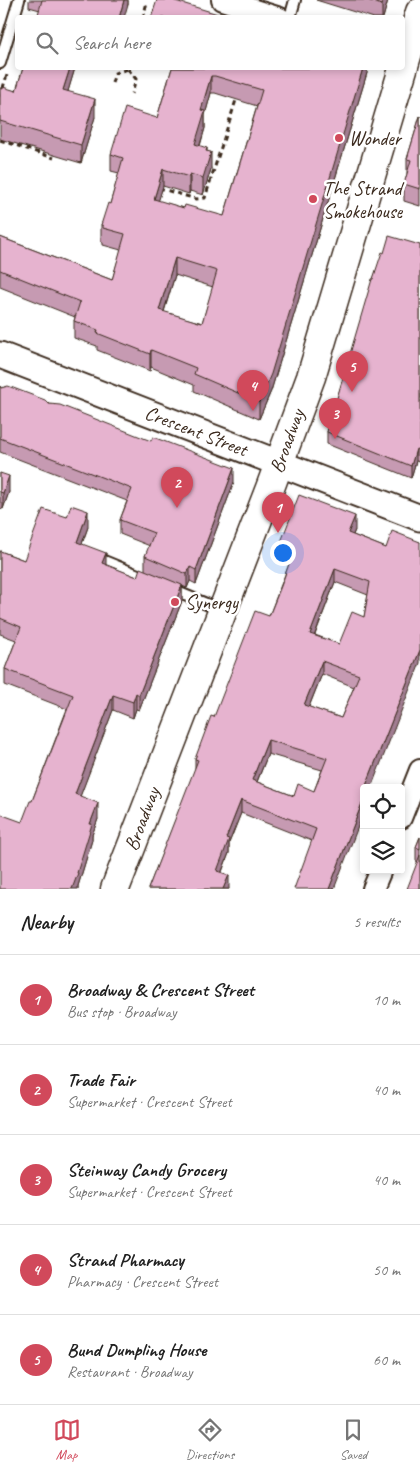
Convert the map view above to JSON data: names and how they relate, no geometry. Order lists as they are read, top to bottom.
{
  "streets": {
    "main road": ["Broadway"],
    "street": ["Crescent Street"]
  },
  "crossings": [
    ["Crescent Street", "Broadway"]
  ],
  "places": ["Wonder", "The Strand Smokehouse", "Synergy"],
  "page": {
    "search": "Search here",
    "pins": [
      "5",
      "4",
      "3",
      "2",
      "1"
    ],
    "heading": ["Nearby", "5 results"],
    "list": [
      {
        "mark": "1",
        "name": "Broadway & Crescent Street",
        "note": "Bus stop · Broadway",
        "value": "10 m"
      },
      {
        "mark": "2",
        "name": "Trade Fair",
        "note": "Supermarket · Crescent Street",
        "value": "40 m"
      },
      {
        "mark": "3",
        "name": "Steinway Candy Grocery",
        "note": "Supermarket · Crescent Street",
        "value": "40 m"
      },
      {
        "mark": "4",
        "name": "Strand Pharmacy",
        "note": "Pharmacy · Crescent Street",
        "value": "50 m"
      },
      {
        "mark": "5",
        "name": "Bund Dumpling House",
        "note": "Restaurant · Broadway",
        "value": "60 m"
      }
    ],
    "nav": ["Map", "Directions", "Saved"]
  }
}
